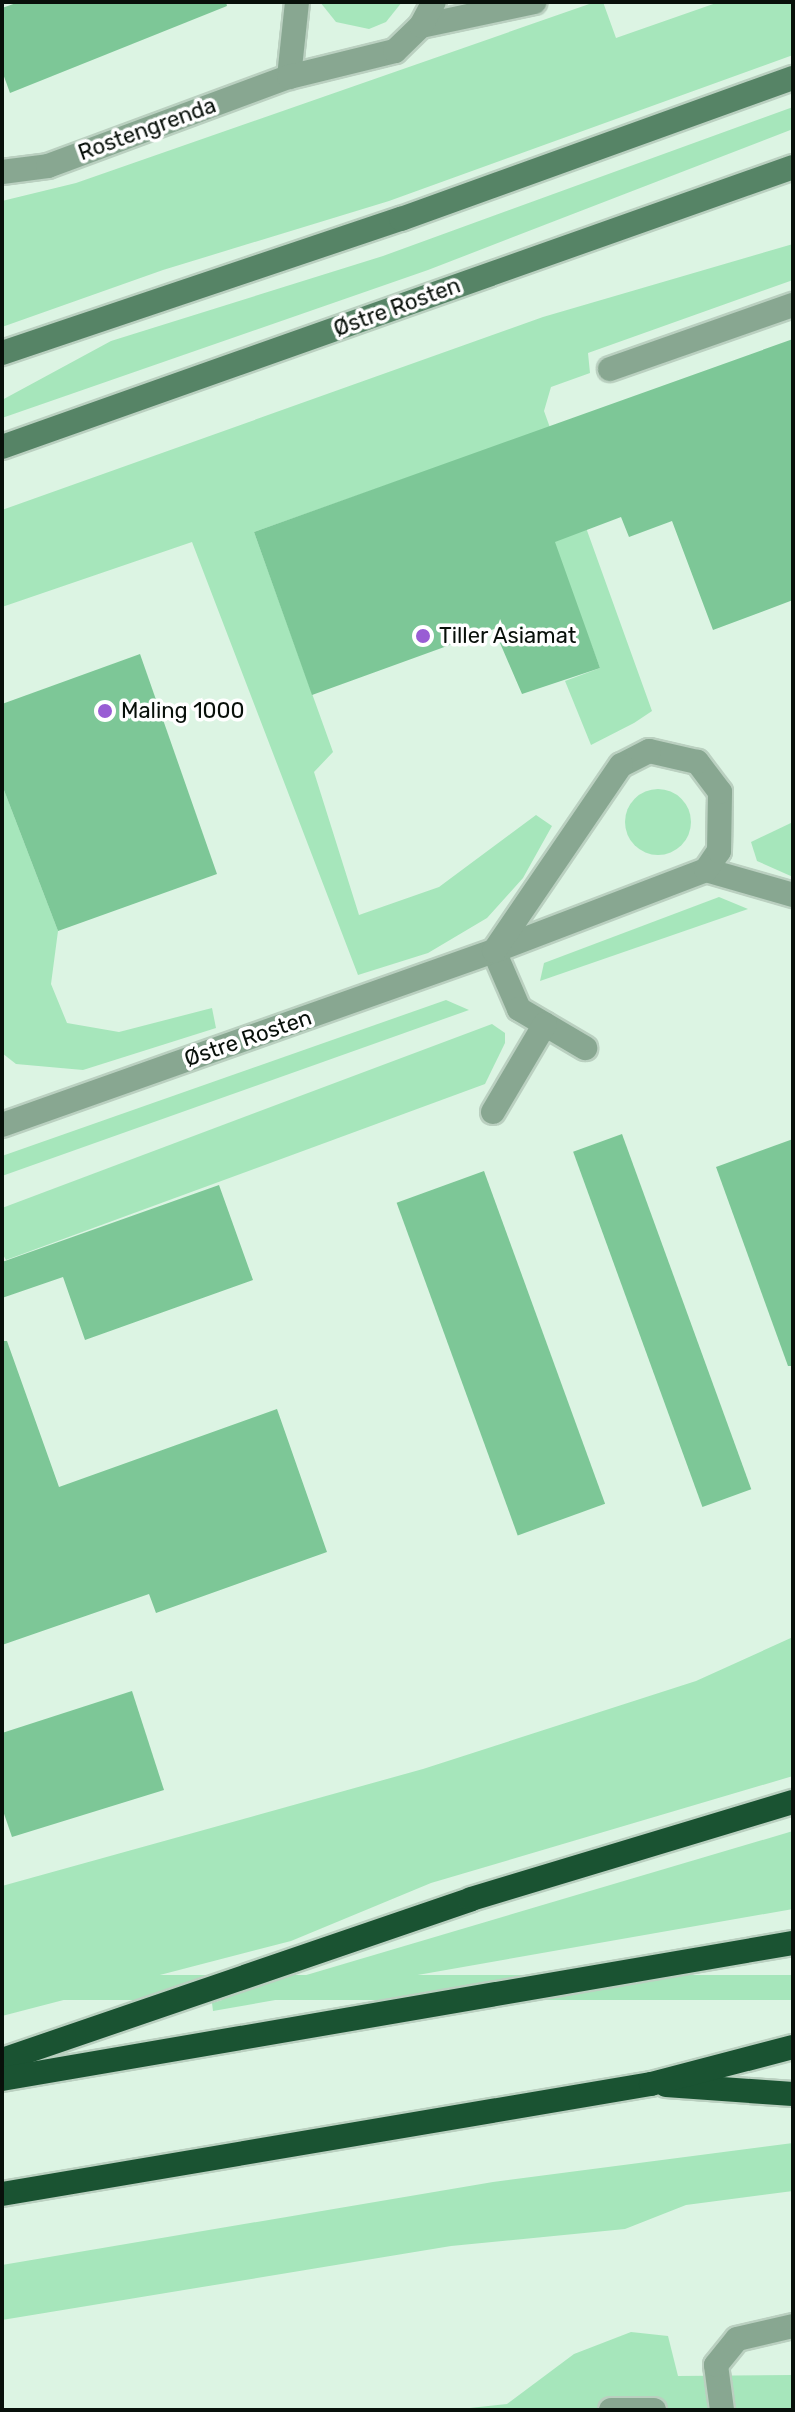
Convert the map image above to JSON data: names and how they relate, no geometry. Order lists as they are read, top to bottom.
{
  "streets": {
    "main road": ["Østre Rosten"],
    "street": ["Rostengrenda"]
  },
  "places": ["Tiller Asiamat", "Maling 1000"]
}
